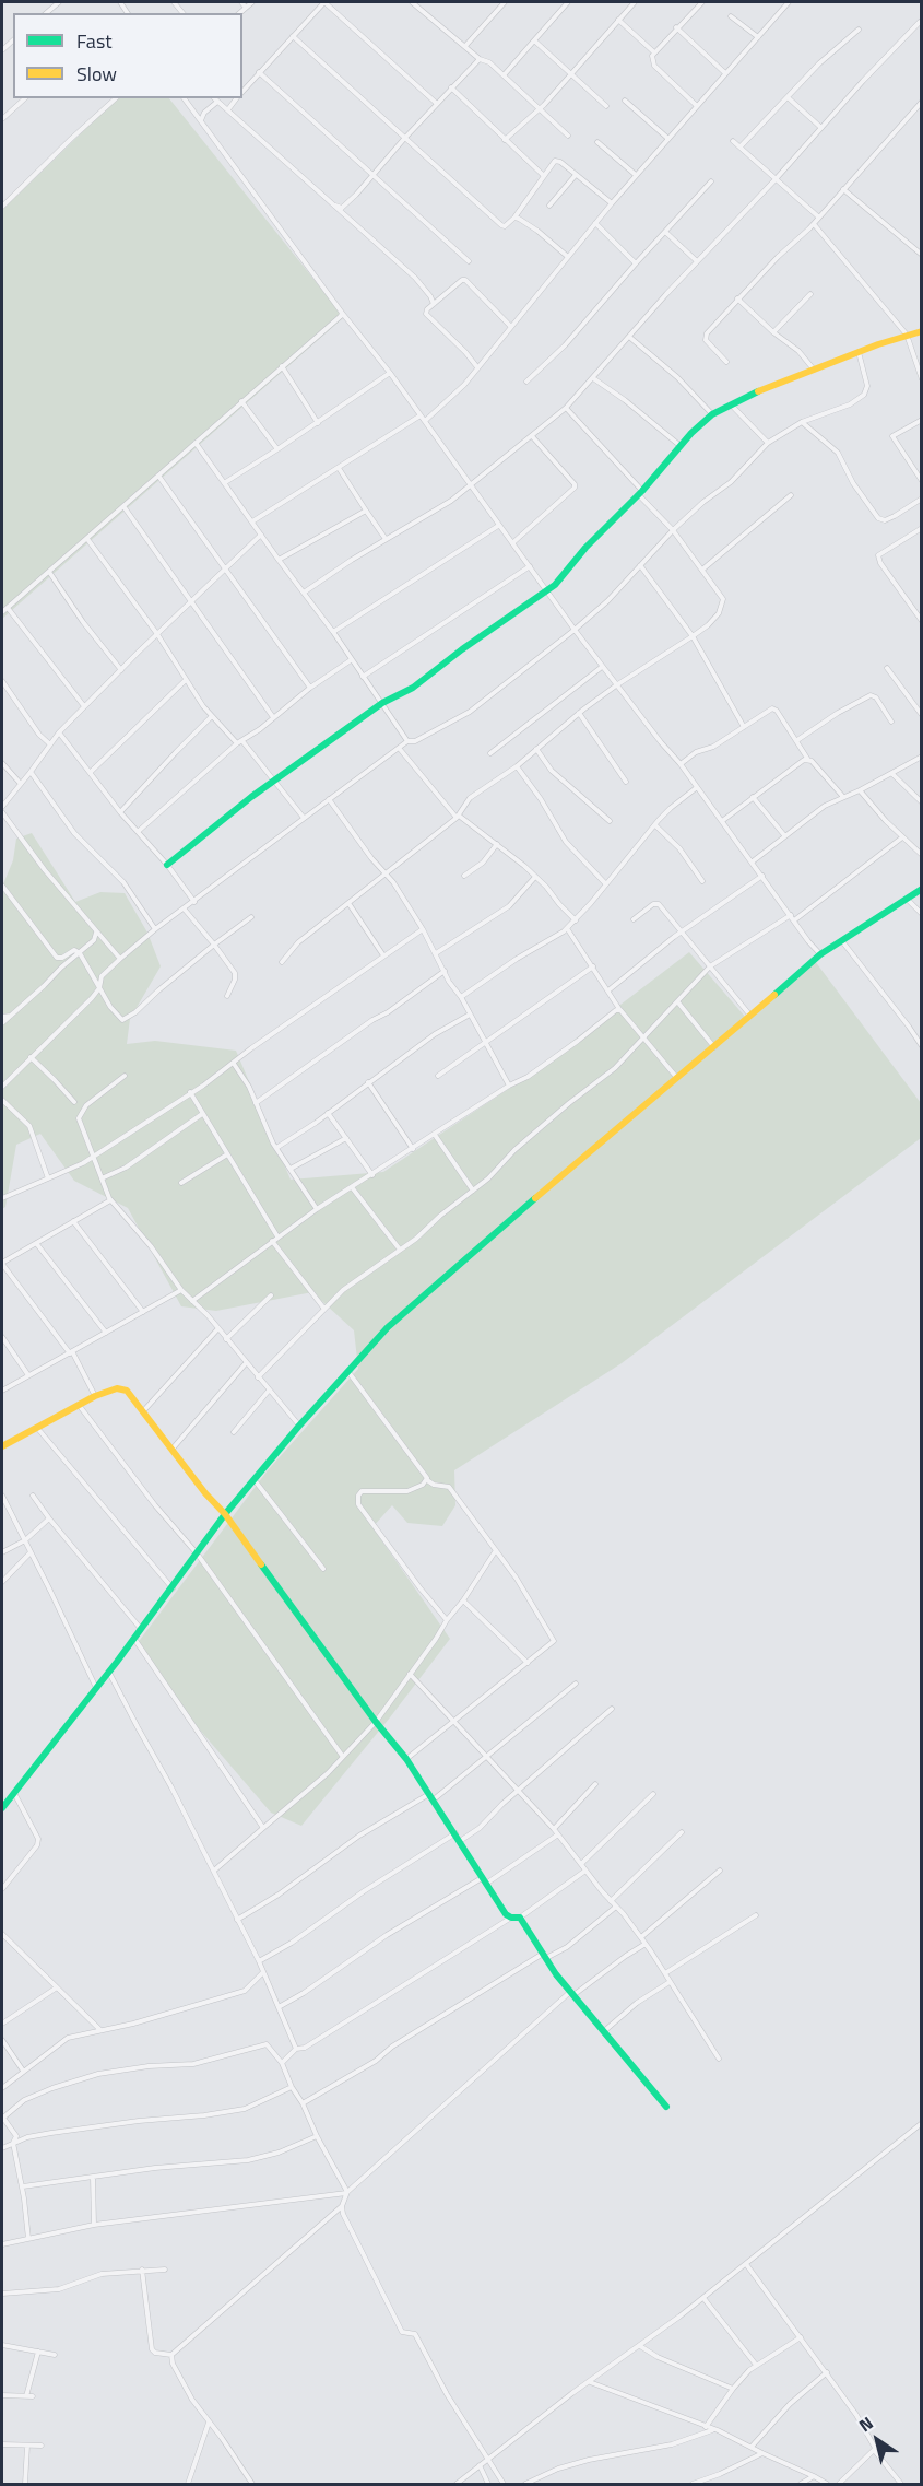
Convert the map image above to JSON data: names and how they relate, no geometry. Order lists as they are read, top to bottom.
{
  "legend": ["Fast", "Slow"],
  "north": "top left"
}
